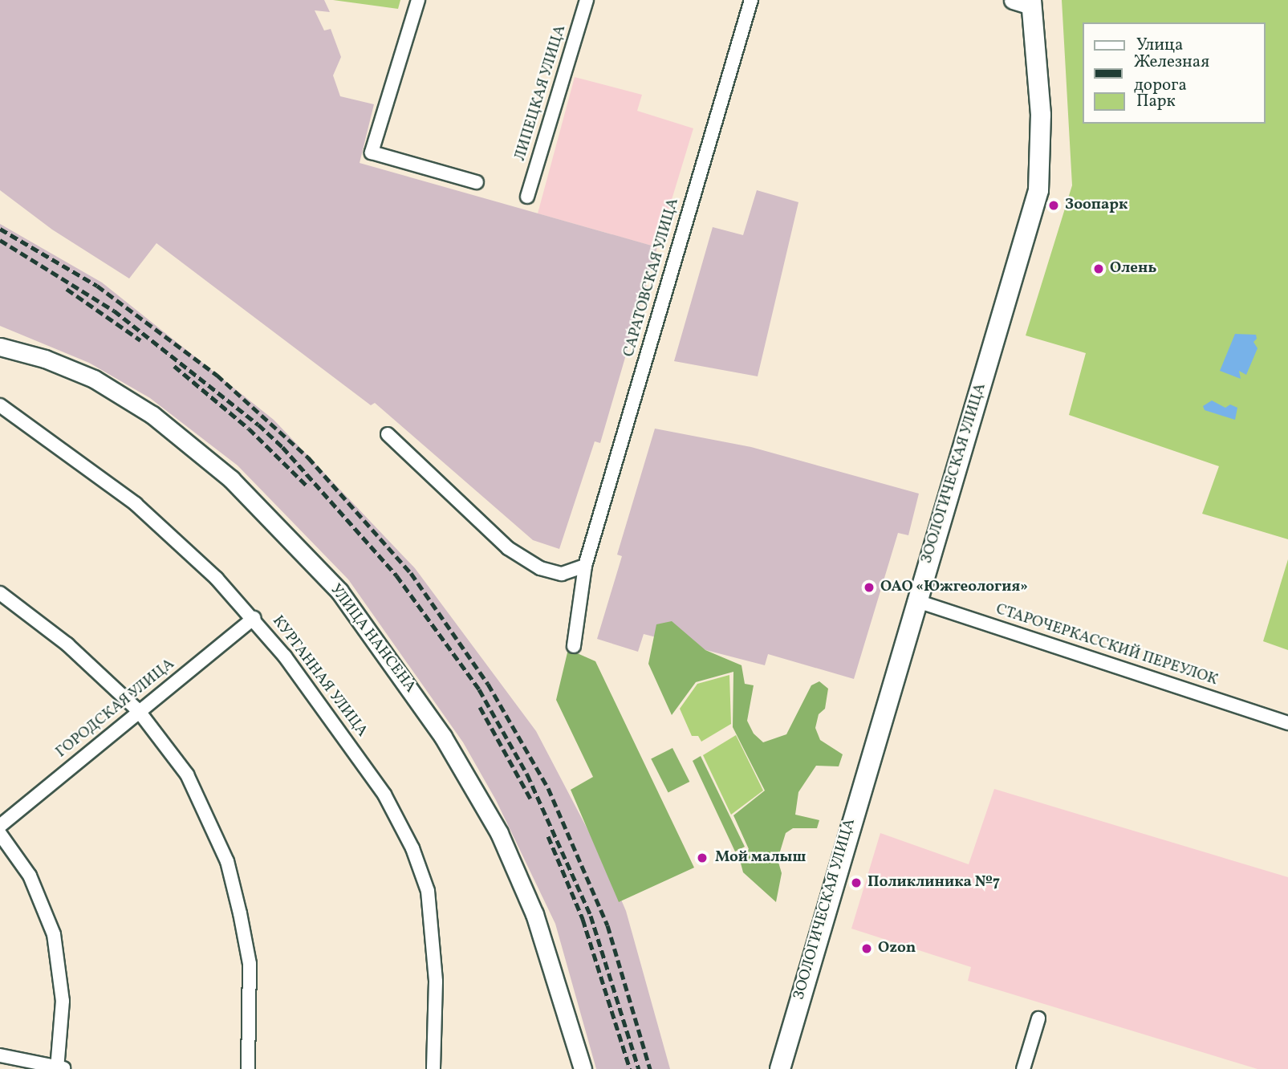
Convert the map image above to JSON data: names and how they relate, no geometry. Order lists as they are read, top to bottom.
{
  "streets": {
    "main road": ["ЗООЛОГИЧЕСКАЯ УЛИЦА", "УЛИЦА НАНСЕНА"],
    "street": [
      "ЛИПЕЦКАЯ УЛИЦА",
      "САРАТОВСКАЯ УЛИЦА",
      "СТАРОЧЕРКАССКИЙ ПЕРЕУЛОК",
      "КУРГАННАЯ УЛИЦА",
      "ГОРОДСКАЯ УЛИЦА"
    ]
  },
  "crossings": [
    ["ЗООЛОГИЧЕСКАЯ УЛИЦА", "СТАРОЧЕРКАССКИЙ ПЕРЕУЛОК"],
    ["КУРГАННАЯ УЛИЦА", "ГОРОДСКАЯ УЛИЦА"]
  ],
  "places": [
    "Зоопарк",
    "Олень",
    "ОАО «Южгеология»",
    "Мой малыш",
    "Поликлиника №7",
    "Ozon"
  ],
  "legend": ["Улица", "Железная дорога", "Парк"]
}
